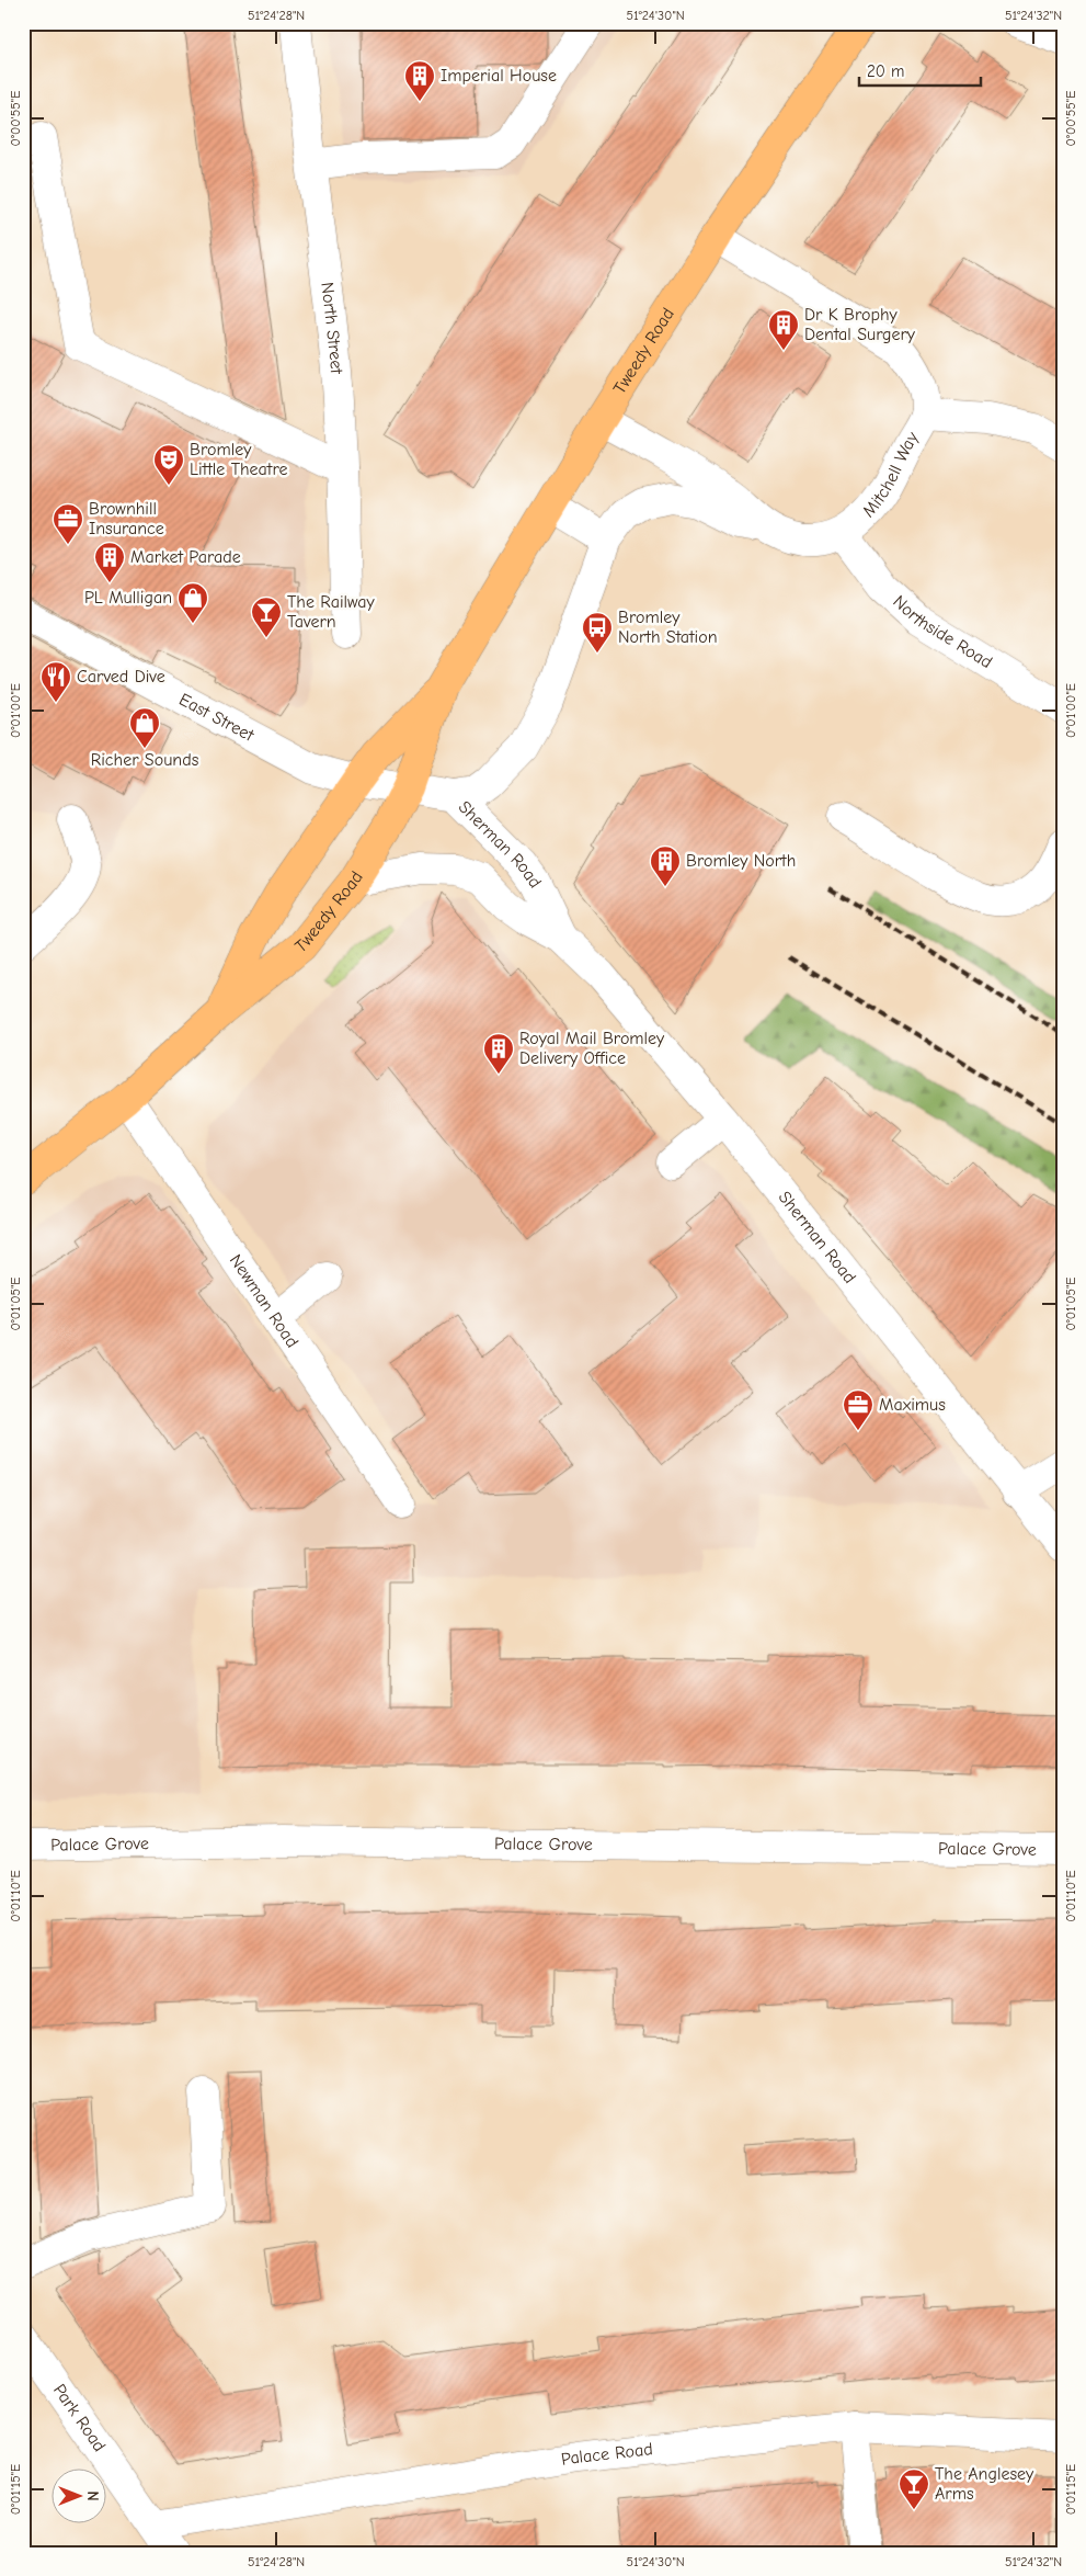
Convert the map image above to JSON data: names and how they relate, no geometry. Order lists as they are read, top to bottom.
{
  "streets": {
    "main road": ["Tweedy Road"],
    "street": [
      "North Street",
      "Mitchell Way",
      "Northside Road",
      "East Street",
      "Sherman Road",
      "Newman Road",
      "Palace Grove",
      "Park Road",
      "Palace Road"
    ]
  },
  "crossings": [
    ["Tweedy Road", "Mitchell Way"],
    ["Tweedy Road", "East Street"],
    ["Tweedy Road", "Sherman Road"],
    ["Tweedy Road", "Newman Road"],
    ["Mitchell Way", "Northside Road"],
    ["Park Road", "Palace Road"]
  ],
  "places": {
    "building": [
      "Imperial House",
      "Dr K Brophy Dental Surgery",
      "Market Parade",
      "Bromley North",
      "Royal Mail Bromley Delivery Office"
    ],
    "theatre": ["Bromley Little Theatre"],
    "office": ["Brownhill Insurance", "Maximus"],
    "shop": ["PL Mulligan", "Richer Sounds"],
    "bar": ["The Railway Tavern", "The Anglesey Arms"],
    "bus stop": ["Bromley North Station"],
    "restaurant": ["Carved Dive"]
  },
  "scale_bar": "20 m",
  "north": "right",
  "coordinates": [
    "51°24'28\"N",
    "51°24'30\"N",
    "51°24'32\"N",
    "0°00'55\"E",
    "0°01'00\"E",
    "0°01'05\"E",
    "0°01'10\"E",
    "0°01'15\"E"
  ]
}
